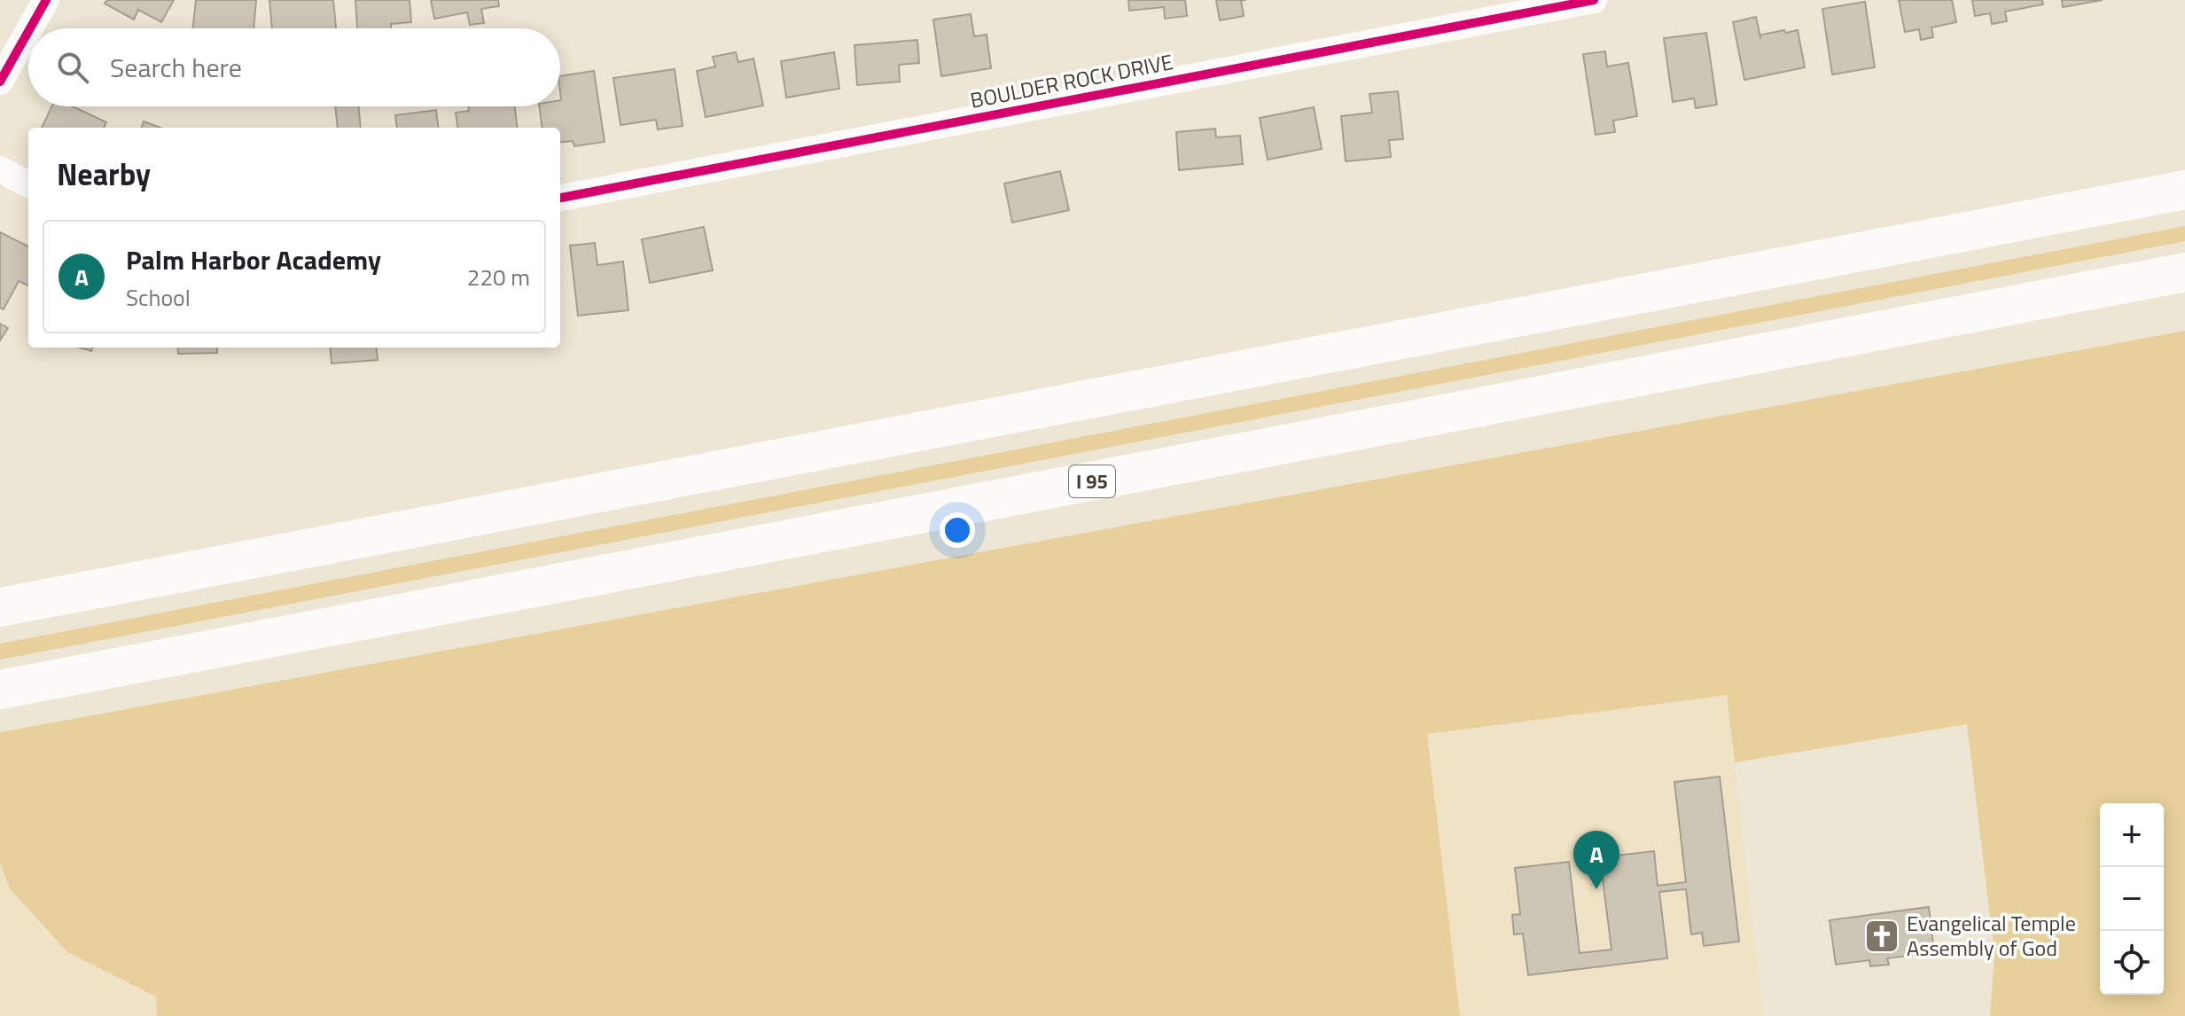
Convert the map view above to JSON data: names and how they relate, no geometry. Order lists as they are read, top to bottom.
{
  "streets": {
    "highway": ["I 95"],
    "street": ["BOULDER ROCK DRIVE"]
  },
  "places": {
    "church": ["Evangelical Temple Assembly of God"]
  },
  "page": {
    "search": "Search here",
    "heading": "Nearby",
    "list": [
      {
        "mark": "A",
        "name": "Palm Harbor Academy",
        "note": "School",
        "value": "220 m"
      }
    ],
    "map_buttons": ["+", "−"],
    "pins": "A"
  }
}
